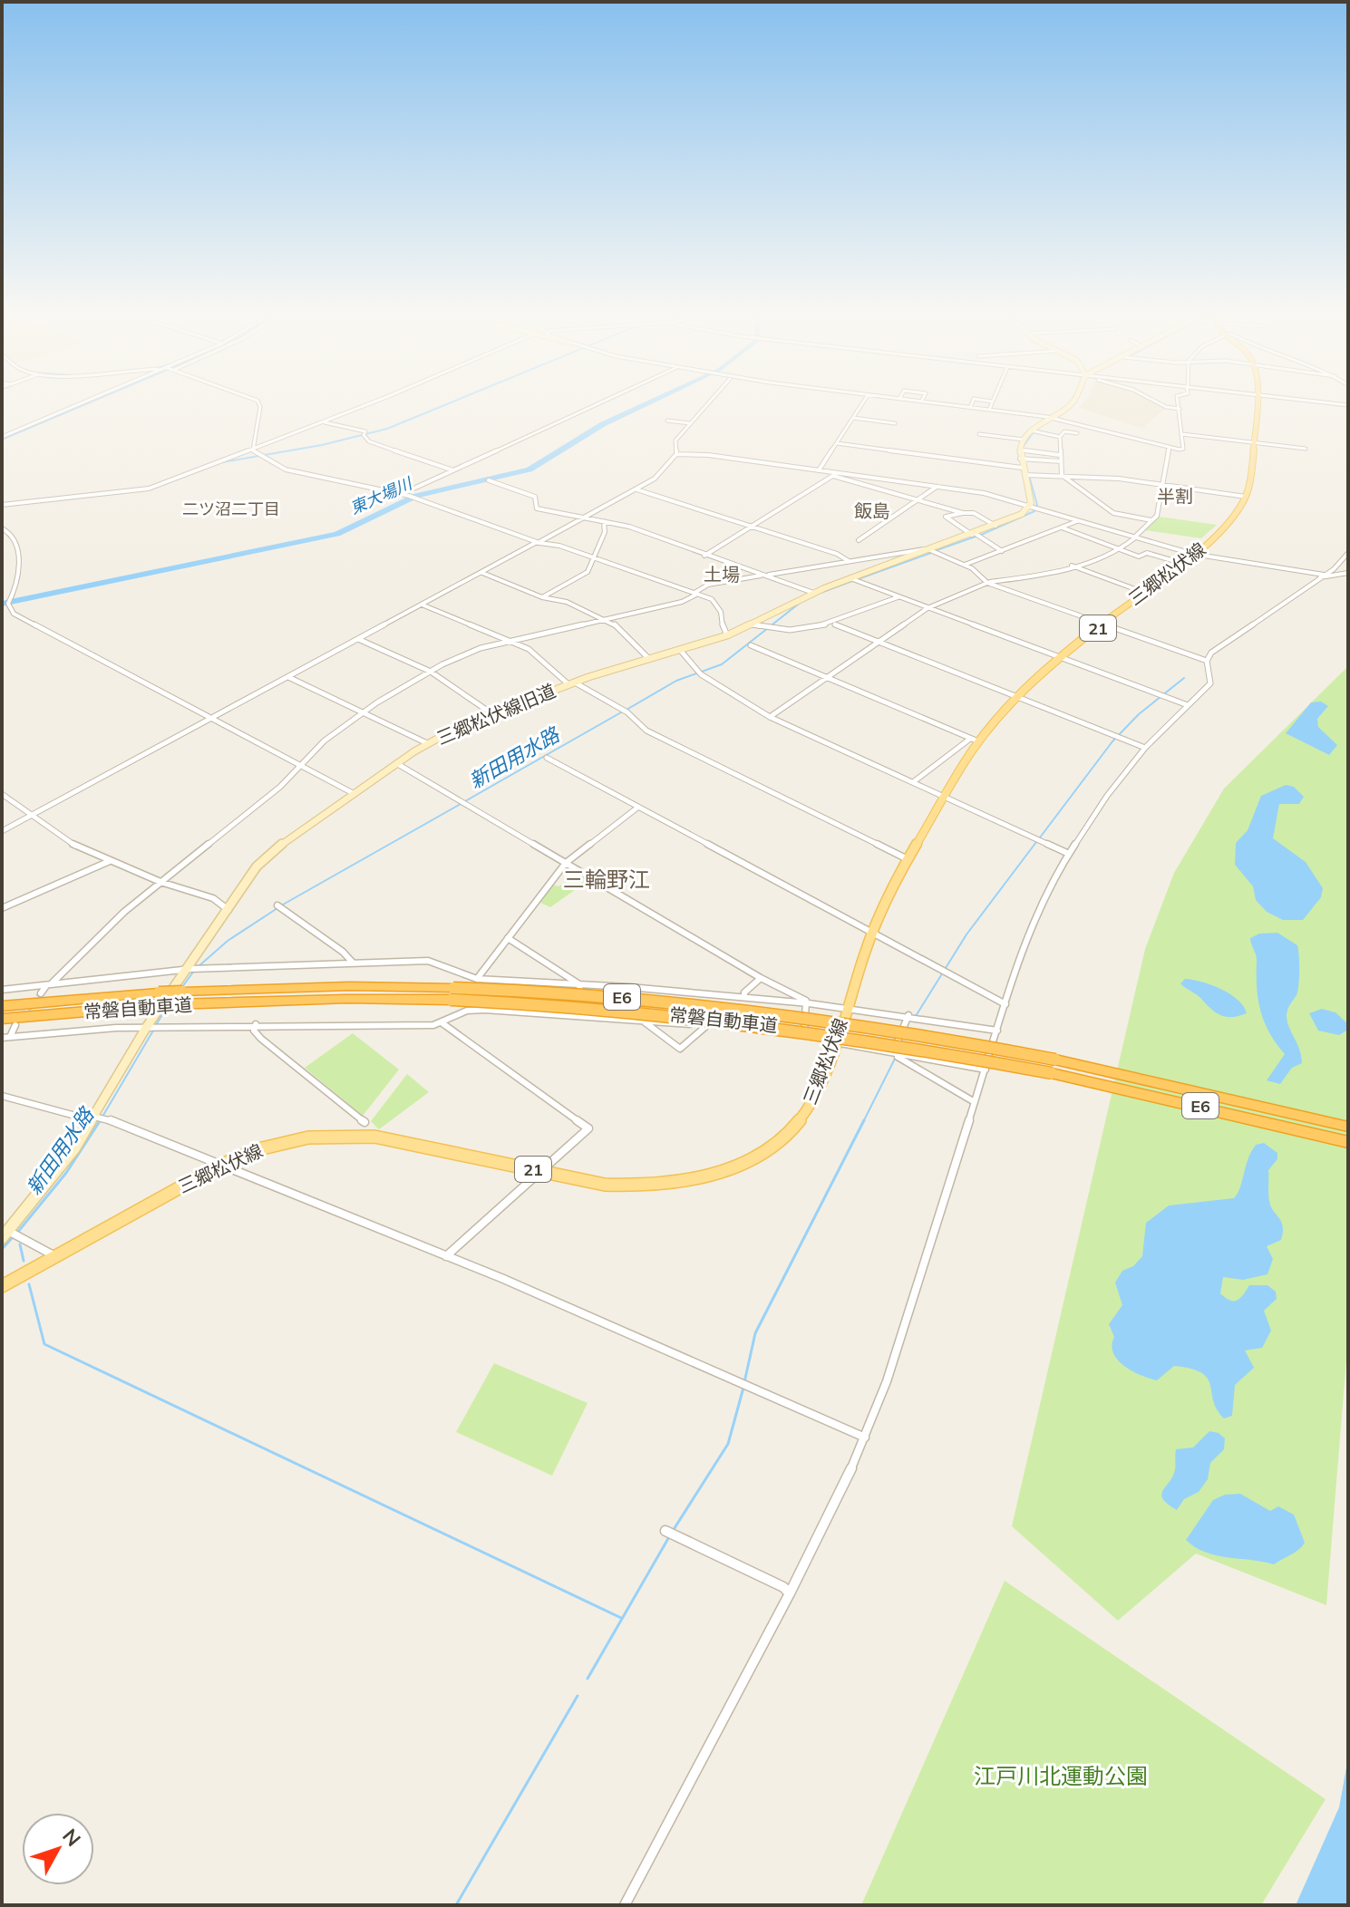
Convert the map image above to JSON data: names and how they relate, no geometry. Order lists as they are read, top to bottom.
{
  "streets": {
    "highway": ["E6", "常磐自動車道"],
    "main road": ["三郷松伏線", "21"],
    "street": ["三郷松伏線旧道"]
  },
  "districts": [
    "半割",
    "二ツ沼二丁目",
    "飯島",
    "土場",
    "三輪野江"
  ],
  "water": ["東大場川", "新田用水路"],
  "parks": ["江戸川北運動公園"],
  "north": "top right"
}
